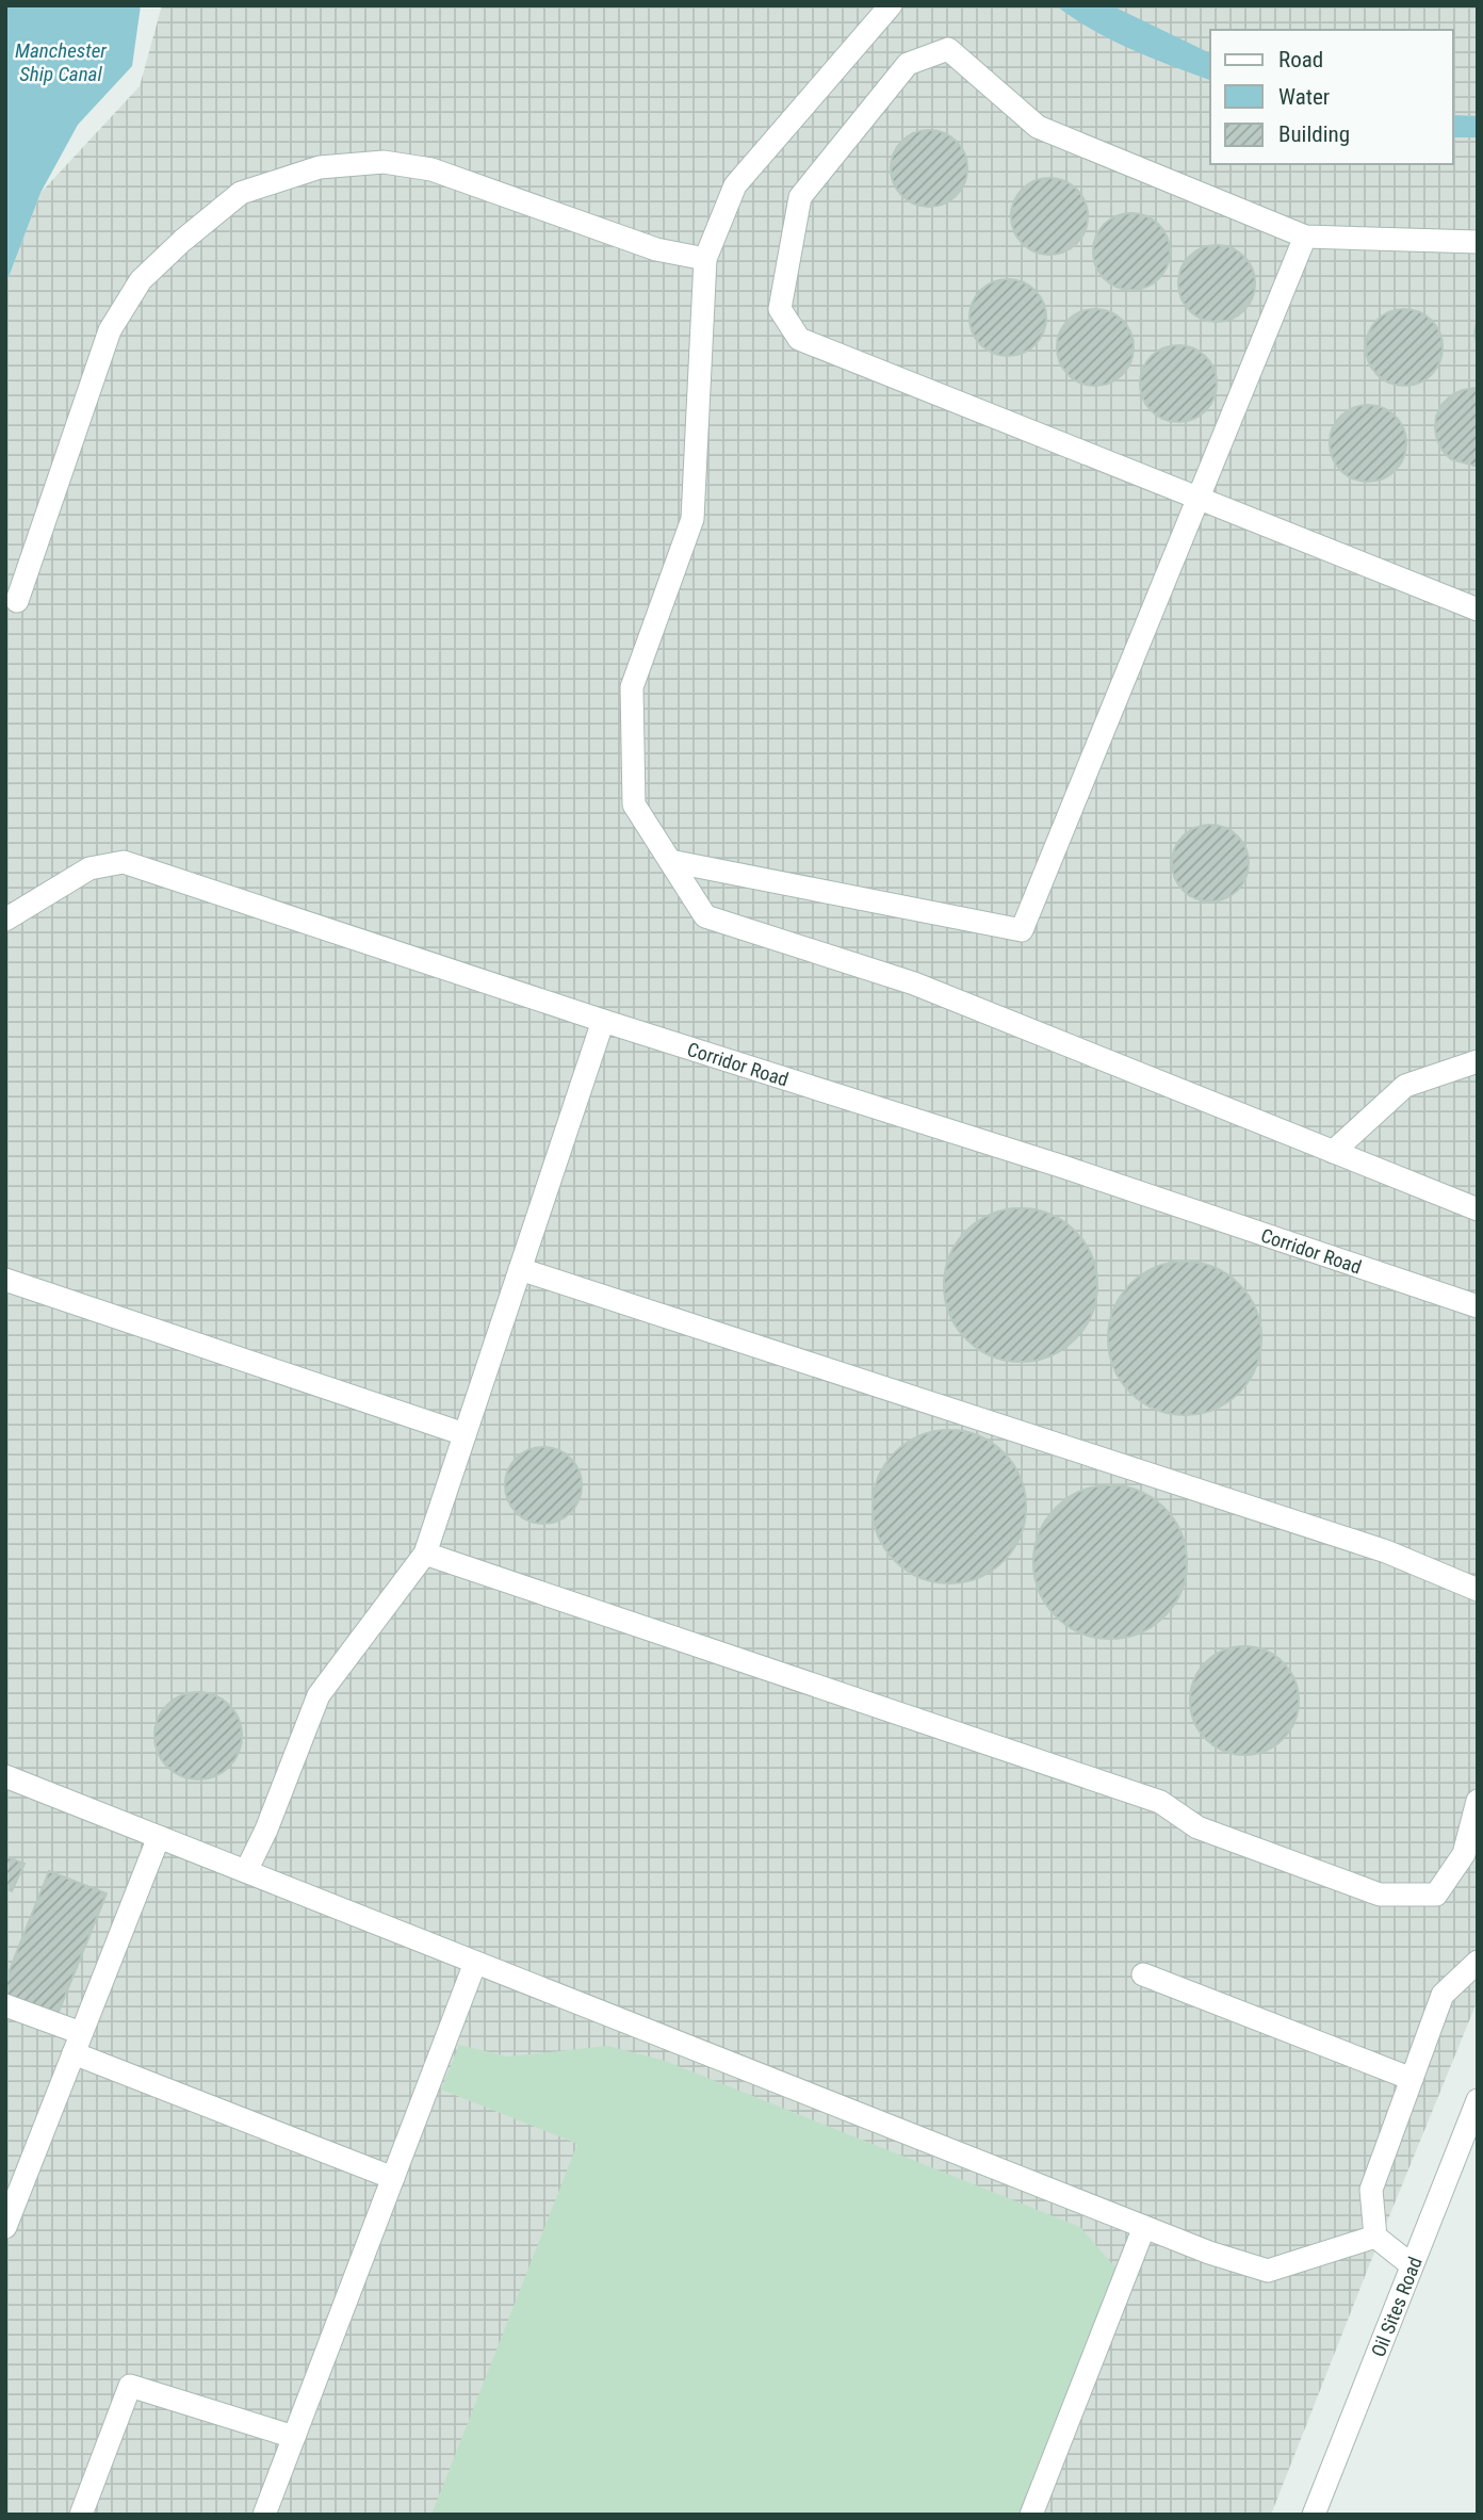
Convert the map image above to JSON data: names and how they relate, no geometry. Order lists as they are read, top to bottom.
{
  "streets": {
    "street": ["Corridor Road", "Oil Sites Road"]
  },
  "water": ["Manchester Ship Canal"],
  "legend": ["Road", "Water", "Building"]
}
